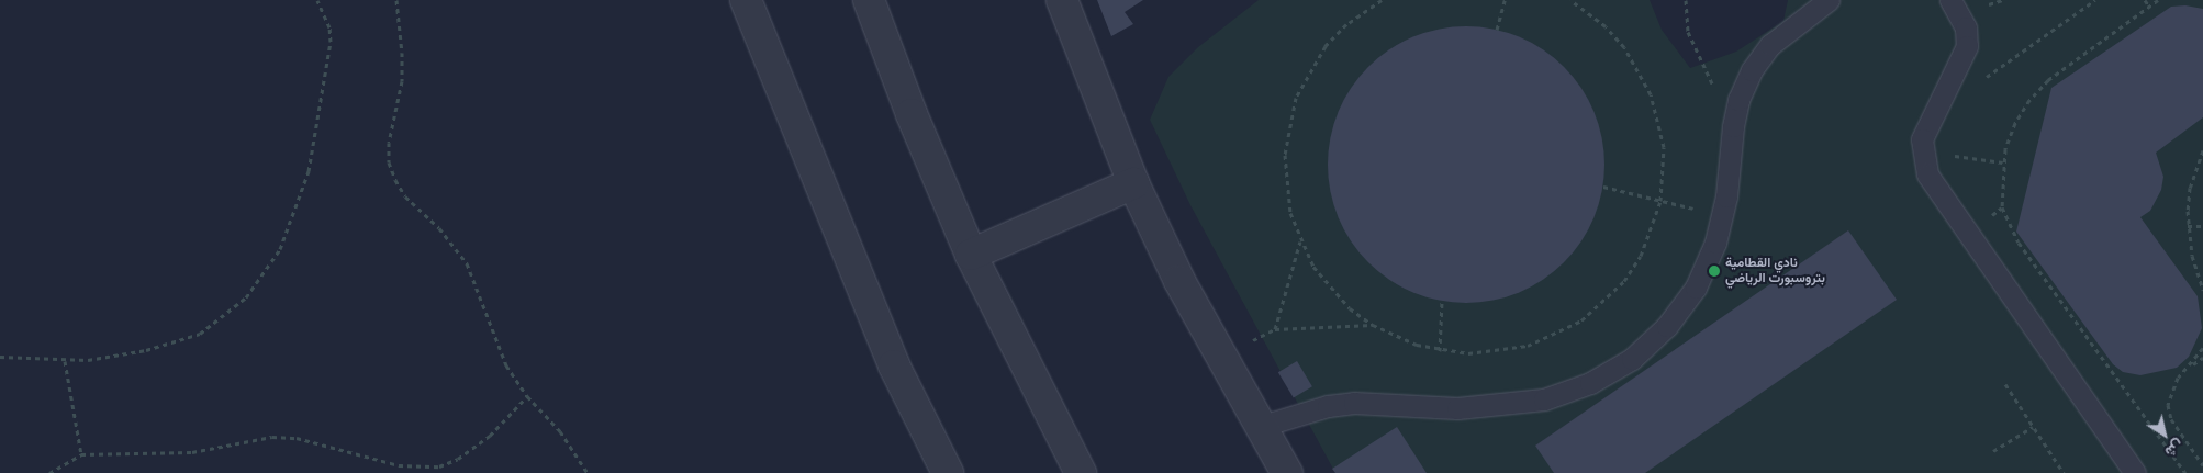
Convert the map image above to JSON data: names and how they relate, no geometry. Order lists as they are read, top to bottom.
{
  "places": ["نادي القطامية بتروسبورت الرياضي"],
  "north": "bottom right"
}
